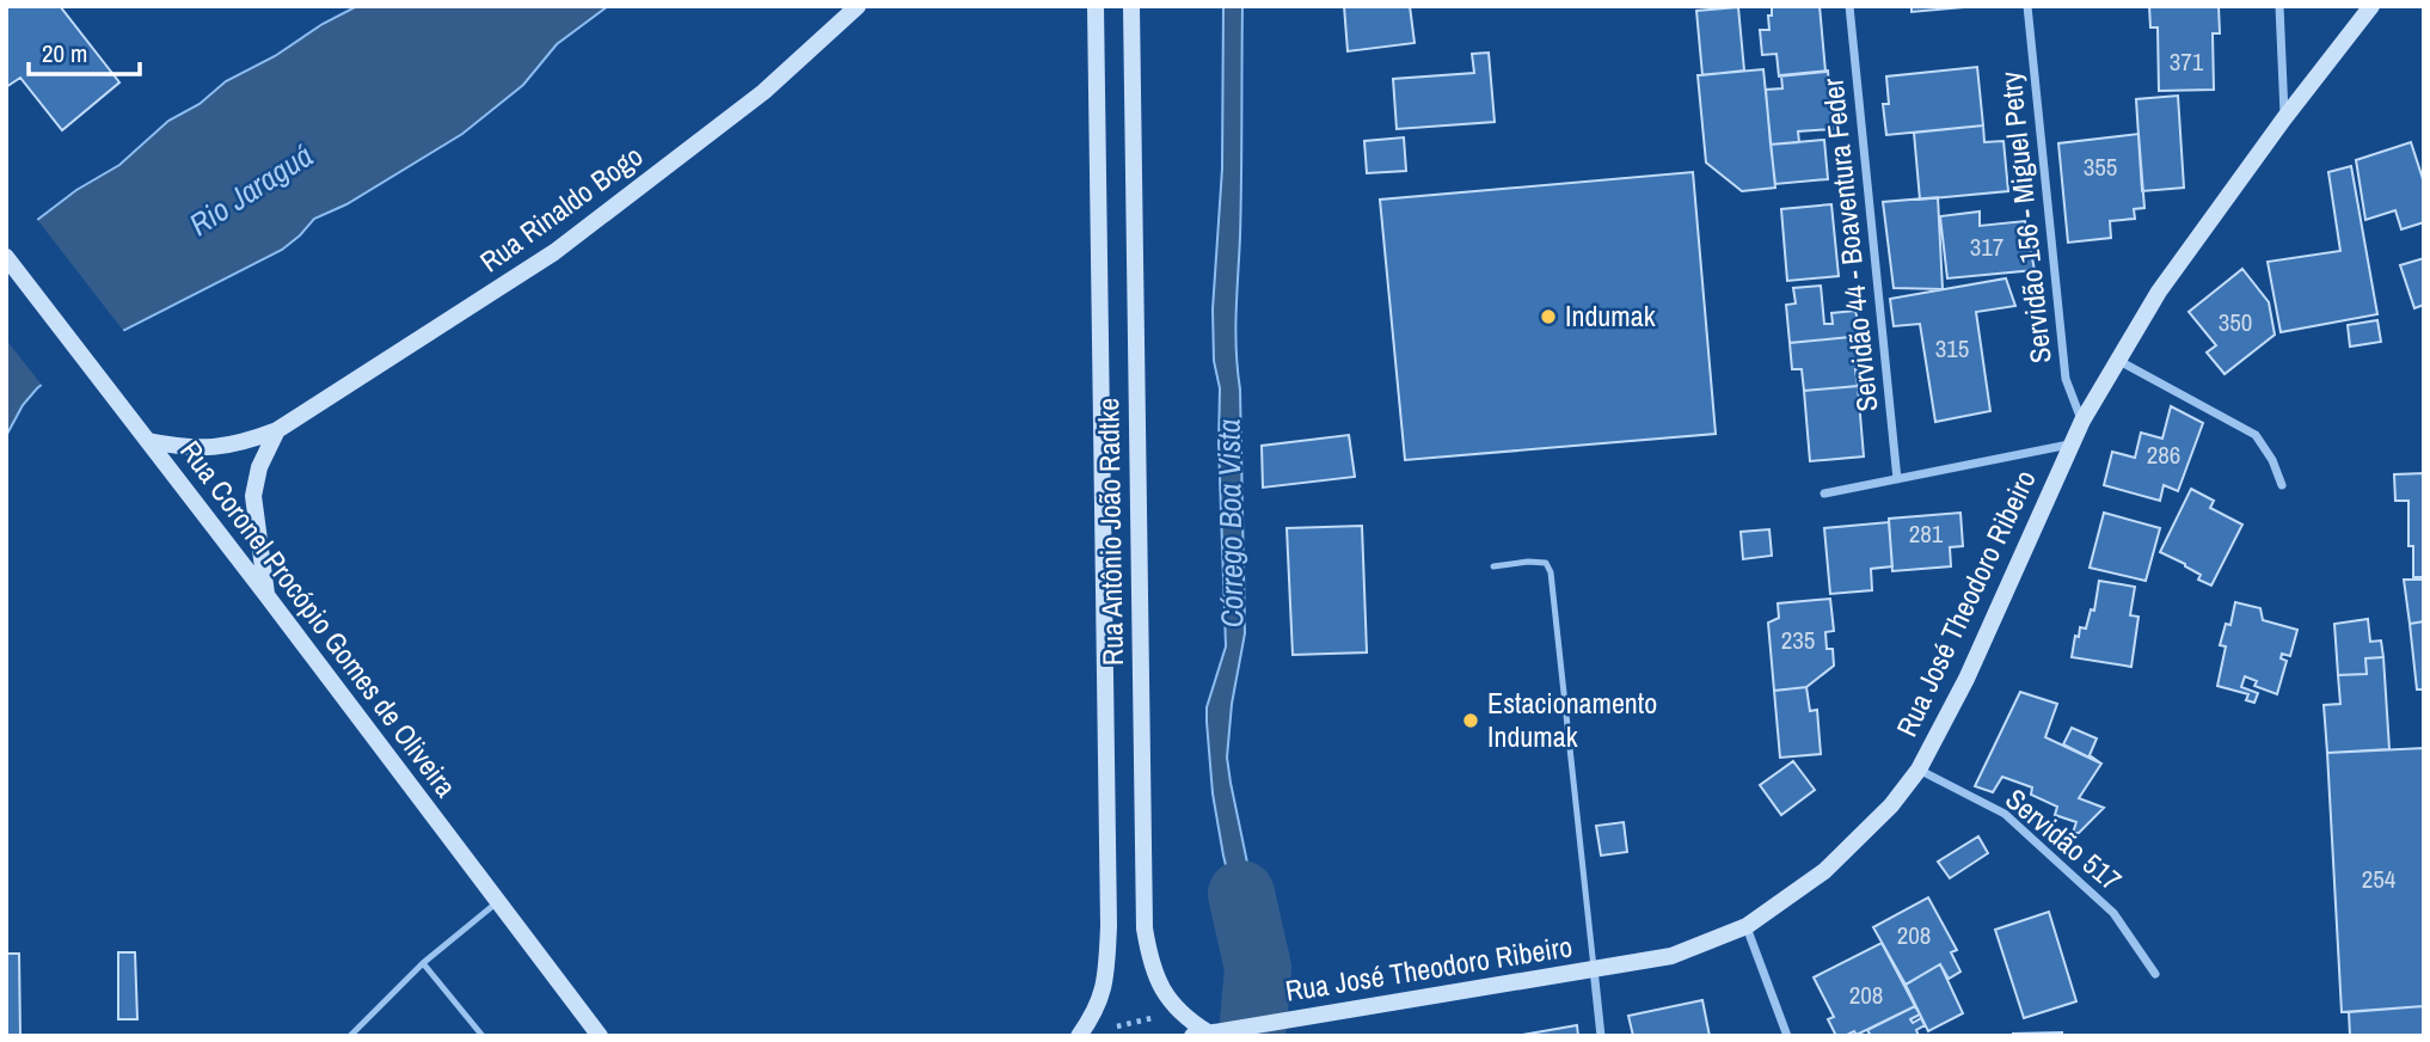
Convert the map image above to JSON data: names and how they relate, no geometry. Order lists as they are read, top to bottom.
{
  "streets": {
    "main road": [
      "Rua Rinaldo Bogo",
      "Rua Antônio João Radtke",
      "Rua José Theodoro Ribeiro",
      "Rua Coronel Procópio Gomes de Oliveira"
    ],
    "street": ["Servidão 156 - Miguel Petry", "Servidão 44 - Boaventura Feder", "Servidão 517"]
  },
  "crossings": [
    ["Rua Rinaldo Bogo", "Rua Coronel Procópio Gomes de Oliveira"],
    ["Servidão 156 - Miguel Petry", "Rua José Theodoro Ribeiro"],
    ["Rua Antônio João Radtke", "Rua José Theodoro Ribeiro"],
    ["Rua José Theodoro Ribeiro", "Servidão 517"]
  ],
  "water": ["Rio Jaraguá", "Córrego Boa Vista"],
  "places": ["Indumak", "Estacionamento Indumak"],
  "house_numbers": [
    "371",
    "355",
    "317",
    "350",
    "315",
    "286",
    "281",
    "235",
    "254",
    "208",
    "208"
  ],
  "scale_bar": "20 m"
}
